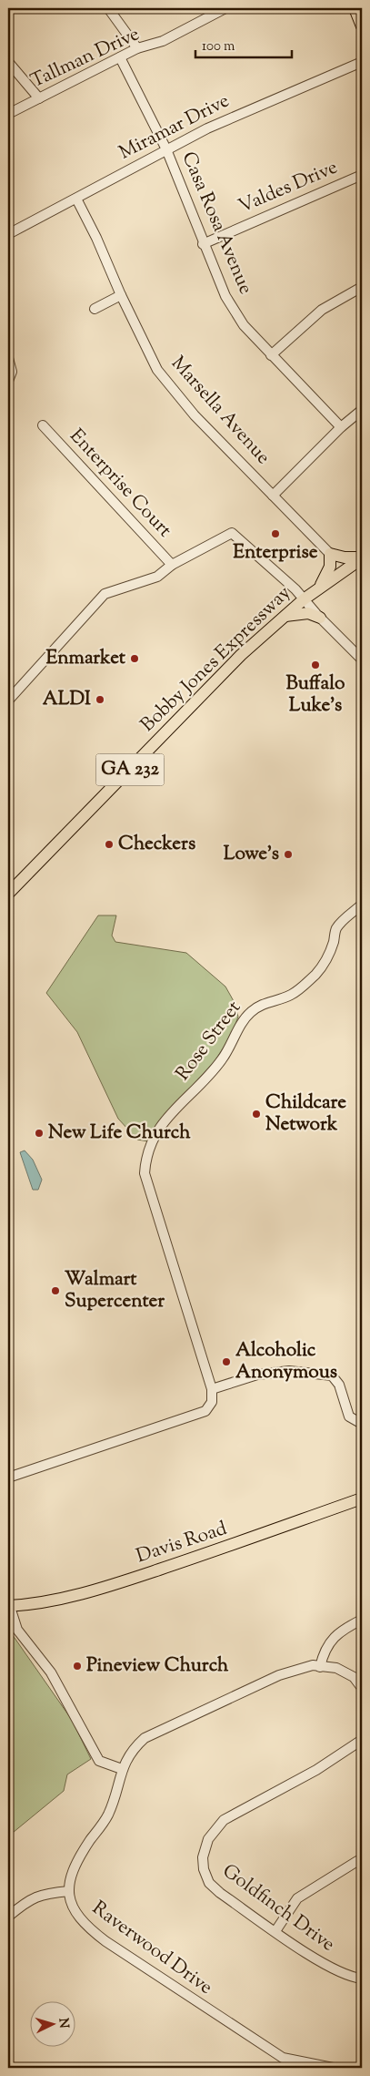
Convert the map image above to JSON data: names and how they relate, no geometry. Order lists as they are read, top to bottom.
{
  "streets": {
    "main road": ["Bobby Jones Expressway", "GA 232", "Davis Road"],
    "street": [
      "Tallman Drive",
      "Miramar Drive",
      "Valdes Drive",
      "Casa Rosa Avenue",
      "Marsella Avenue",
      "Enterprise Court",
      "Rose Street",
      "Goldfinch Drive",
      "Raverwood Drive"
    ]
  },
  "crossings": [
    ["Tallman Drive", "Casa Rosa Avenue"],
    ["Miramar Drive", "Casa Rosa Avenue"],
    ["Miramar Drive", "Marsella Avenue"],
    ["Valdes Drive", "Casa Rosa Avenue"]
  ],
  "places": [
    "Enterprise",
    "Enmarket",
    "Buffalo Luke's",
    "ALDI",
    "Checkers",
    "Lowe's",
    "Childcare Network",
    "New Life Church",
    "Walmart Supercenter",
    "Alcoholic Anonymous",
    "Pineview Church"
  ],
  "scale_bar": "100 m",
  "north": "right"
}
